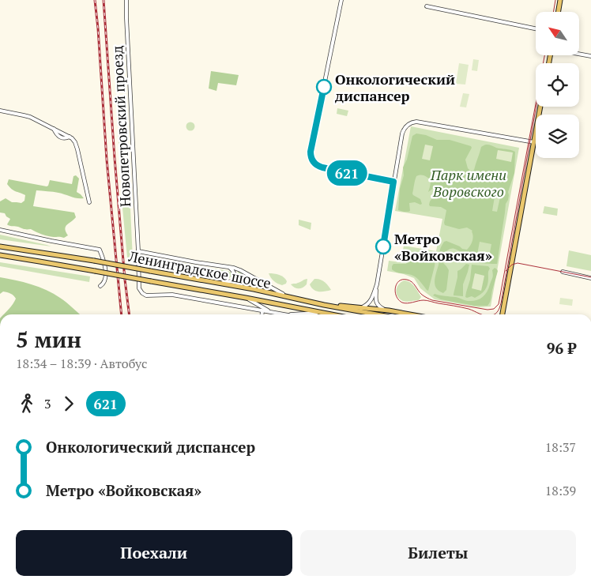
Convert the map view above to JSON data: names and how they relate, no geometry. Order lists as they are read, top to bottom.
{
  "streets": {
    "main road": ["Ленинградское шоссе"],
    "street": ["Новопетровский проезд"]
  },
  "parks": ["Парк имени Воровского"],
  "places": ["Онкологический диспансер", "Метро «Войковская»"],
  "lines": ["bus line 621"],
  "north": "top left",
  "page": {
    "on_map": "621",
    "heading": ["5 мин", "18:34 – 18:39 · Автобус", "96 ₽"],
    "legs": ["3", "621"],
    "list": [
      {
        "name": "Онкологический диспансер",
        "value": "18:37"
      },
      {
        "name": "Метро «Войковская»",
        "value": "18:39"
      }
    ],
    "buttons": ["Поехали", "Билеты"]
  }
}
